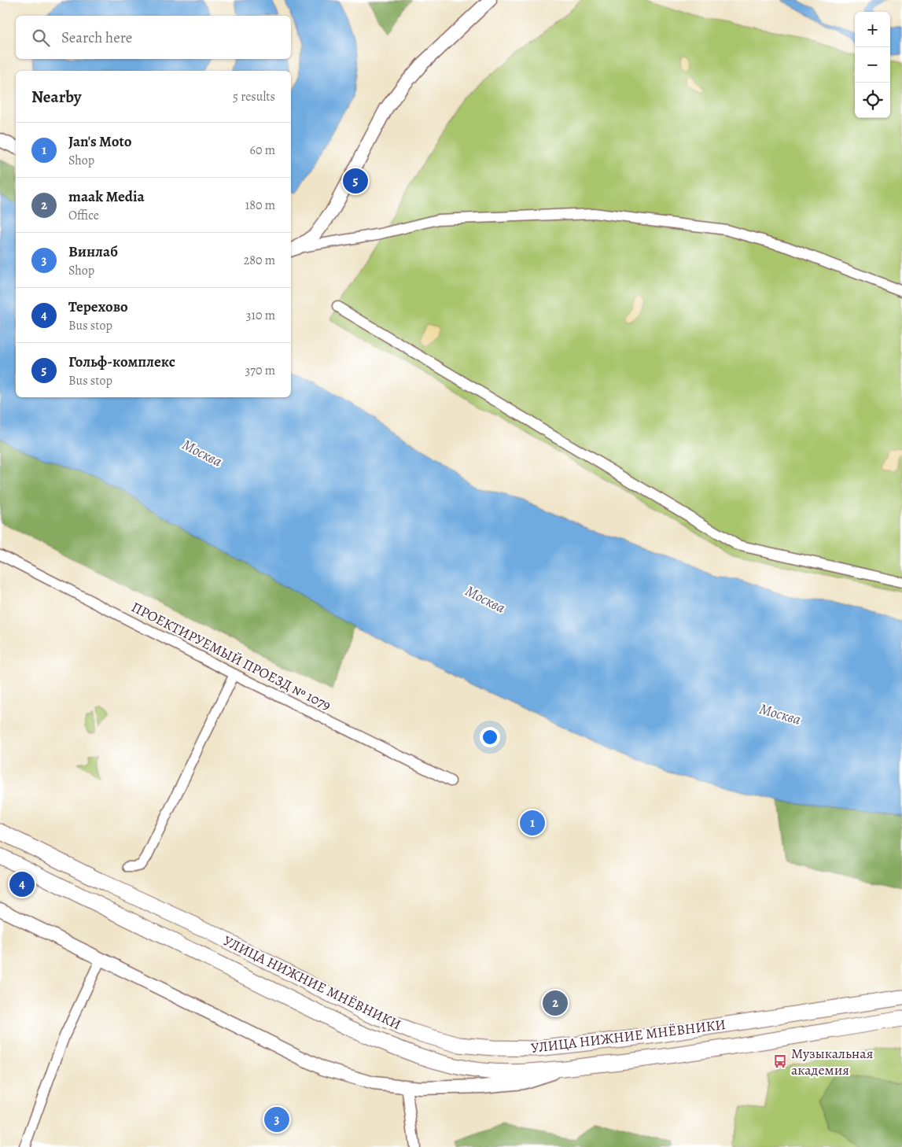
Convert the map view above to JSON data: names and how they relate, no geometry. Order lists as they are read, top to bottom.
{
  "streets": {
    "main road": ["УЛИЦА НИЖНИЕ МНЁВНИКИ"],
    "street": ["ПРОЕКТИРУЕМЫЙ ПРОЕЗД № 1079"]
  },
  "water": ["Москва"],
  "places": {
    "bus stop": ["Музыкальная академия"]
  },
  "page": {
    "map_buttons": ["+", "−"],
    "search": "Search here",
    "heading": ["Nearby", "5 results"],
    "list": [
      {
        "mark": "1",
        "name": "Jan's Moto",
        "note": "Shop",
        "value": "60 m"
      },
      {
        "mark": "2",
        "name": "maak Media",
        "note": "Office",
        "value": "180 m"
      },
      {
        "mark": "3",
        "name": "Винлаб",
        "note": "Shop",
        "value": "280 m"
      },
      {
        "mark": "4",
        "name": "Терехово",
        "note": "Bus stop",
        "value": "310 m"
      },
      {
        "mark": "5",
        "name": "Гольф-комплекс",
        "note": "Bus stop",
        "value": "370 m"
      }
    ],
    "pins": [
      "5",
      "1",
      "4",
      "2",
      "3"
    ]
  }
}
